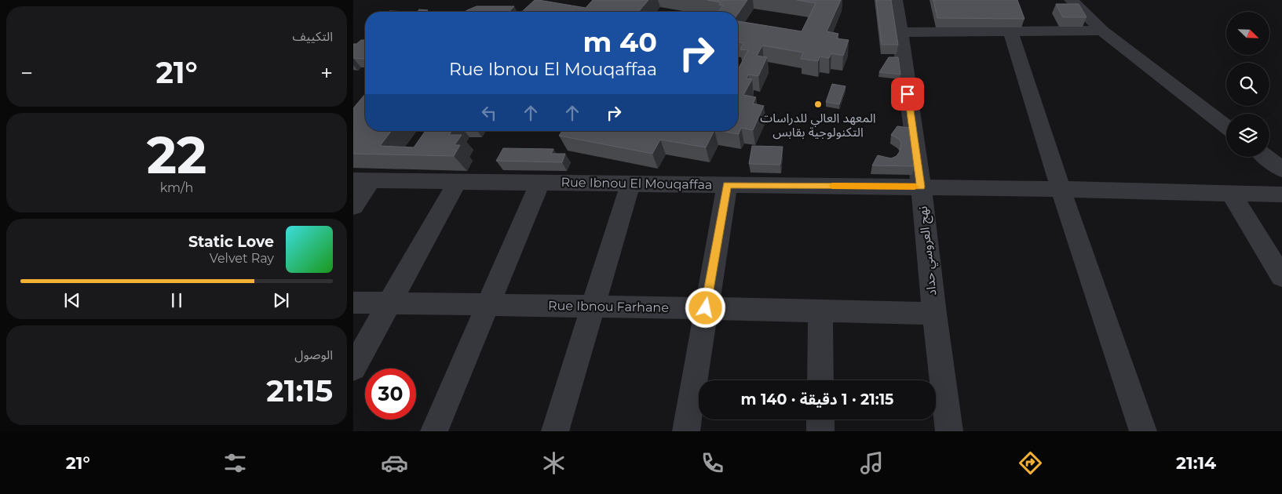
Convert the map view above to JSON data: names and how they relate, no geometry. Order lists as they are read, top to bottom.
{
  "streets": {
    "street": ["Rue Ibnou El Mouqaffaa", "نهج العروسي حداد", "Rue Ibnou Farhane"]
  },
  "crossings": [
    ["Rue Ibnou El Mouqaffaa", "نهج العروسي حداد"],
    ["نهج العروسي حداد", "Rue Ibnou Farhane"]
  ],
  "places": ["المعهد العالي للدراسات التكنولوجية بقابس"],
  "north": "bottom right",
  "page": {
    "tile": [
      "التكييف",
      ["22", "km/h"],
      ["الوصول", "21:15"]
    ],
    "turn": ["40 m", "Rue Ibnou El Mouqaffaa"],
    "heat": ["−", "21°", "+"],
    "song": ["Static Love", "Velvet Ray"],
    "limit": "30",
    "trip": "21:15 · 1 دقيقة · 140 m",
    "tabs": ["21:14", "21°"]
  }
}
